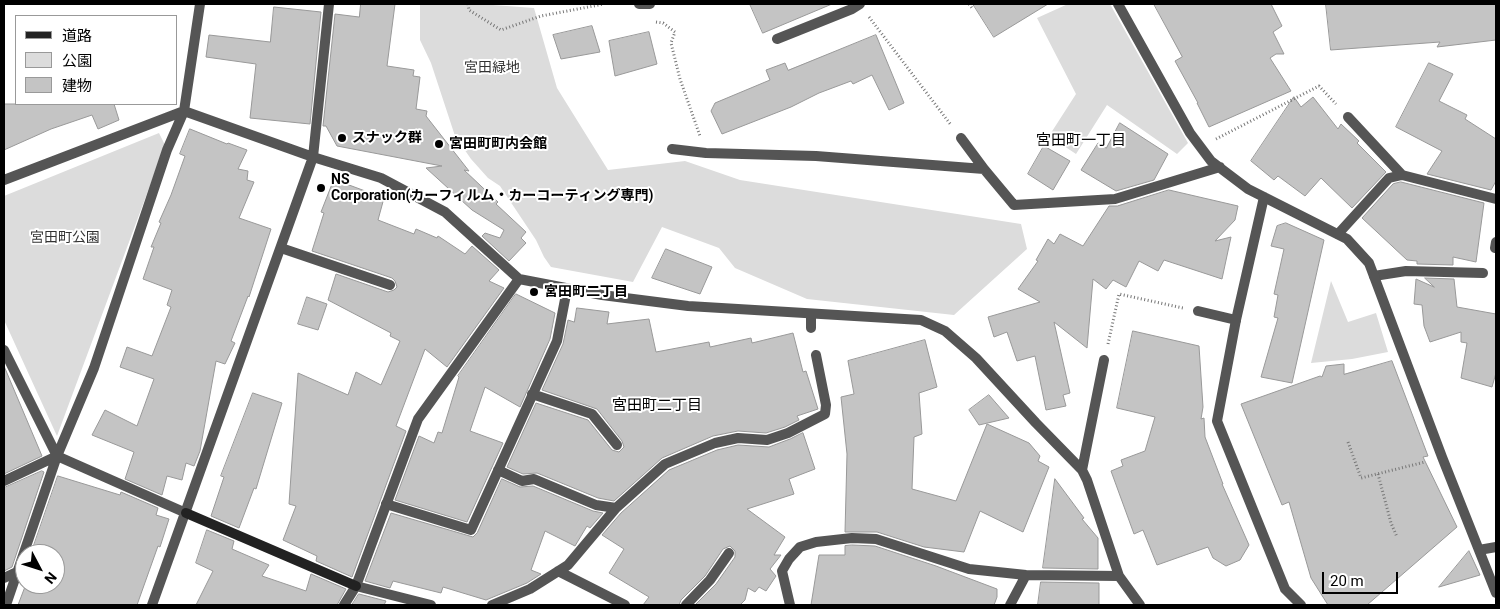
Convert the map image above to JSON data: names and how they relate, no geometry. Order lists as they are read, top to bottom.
{
  "districts": ["宮田町一丁目", "宮田町二丁目"],
  "parks": ["宮田緑地", "宮田町公園"],
  "places": [
    "スナック群",
    "宮田町町内会館",
    "NS Corporation(カーフィルム・カーコーティング専門)",
    "宮田町二丁目"
  ],
  "legend": ["道路", "公園", "建物"],
  "scale_bar": "20 m",
  "north": "bottom right"
}
